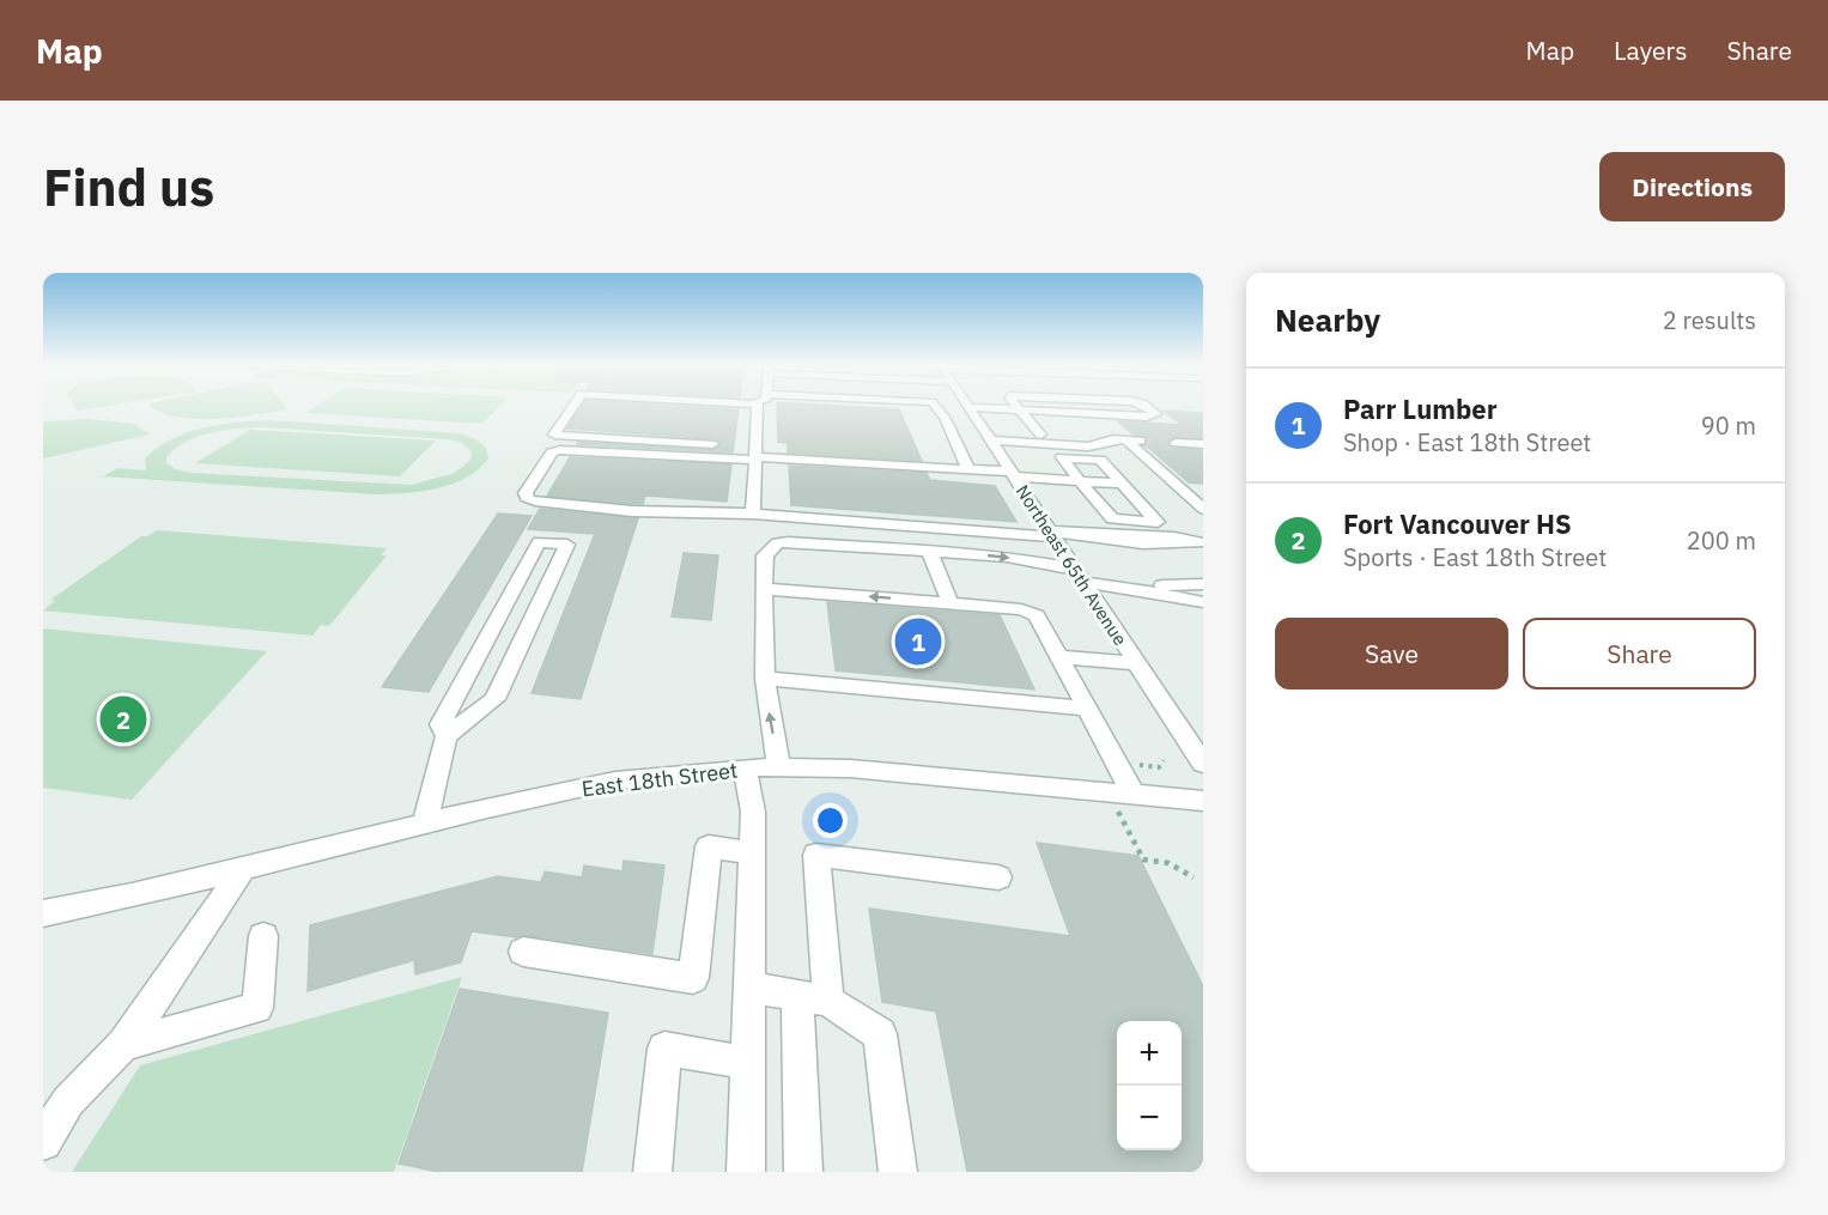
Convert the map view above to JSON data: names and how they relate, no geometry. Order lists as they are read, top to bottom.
{
  "streets": {
    "street": ["Northeast 65th Avenue", "East 18th Street"]
  },
  "page": {
    "header": "Map",
    "nav": ["Map", "Layers", "Share"],
    "buttons": [
      "Directions",
      ["Save", "Share"]
    ],
    "title": "Find us",
    "heading": ["Nearby", "2 results"],
    "list": [
      {
        "mark": "1",
        "name": "Parr Lumber",
        "note": "Shop · East 18th Street",
        "value": "90 m"
      },
      {
        "mark": "2",
        "name": "Fort Vancouver HS",
        "note": "Sports · East 18th Street",
        "value": "200 m"
      }
    ],
    "pins": ["1", "2"],
    "map_buttons": ["+", "−"]
  }
}
